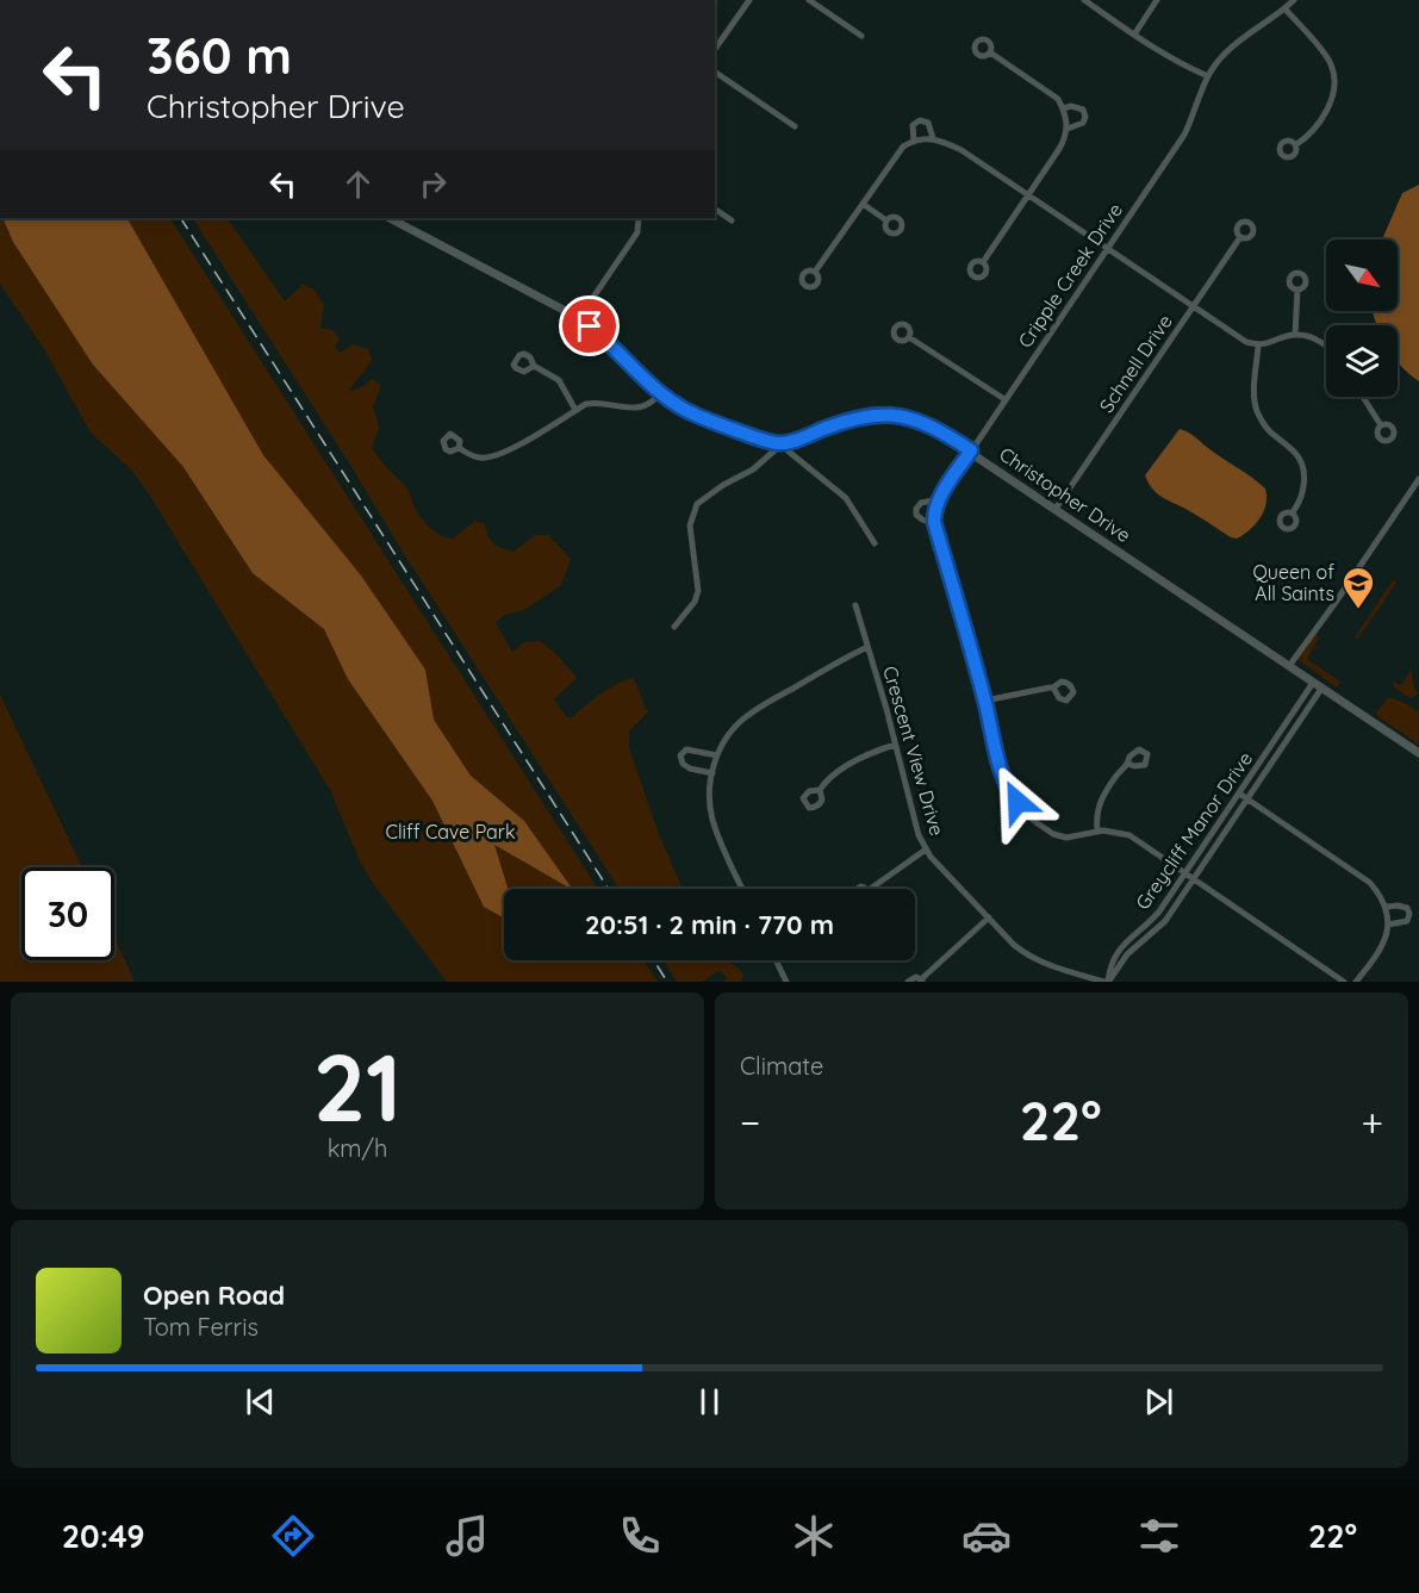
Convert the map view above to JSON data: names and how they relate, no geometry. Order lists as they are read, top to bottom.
{
  "streets": {
    "street": [
      "Cripple Creek Drive",
      "Schnell Drive",
      "Christopher Drive",
      "Crescent View Drive",
      "Greycliff Manor Drive"
    ]
  },
  "crossings": [
    ["Cripple Creek Drive", "Christopher Drive"],
    ["Cripple Creek Drive", "Greycliff Manor Drive"],
    ["Schnell Drive", "Christopher Drive"],
    ["Christopher Drive", "Greycliff Manor Drive"],
    ["Crescent View Drive", "Greycliff Manor Drive"]
  ],
  "parks": ["Cliff Cave Park"],
  "places": {
    "school or university": ["Queen of All Saints"]
  },
  "north": "bottom right",
  "page": {
    "turn": ["360 m", "Christopher Drive"],
    "limit": "30",
    "trip": "20:51 · 2 min · 770 m",
    "tile": [
      ["21", "km/h"],
      "Climate"
    ],
    "heat": ["−", "22°", "+"],
    "song": ["Open Road", "Tom Ferris"],
    "tabs": ["20:49", "22°"]
  }
}
